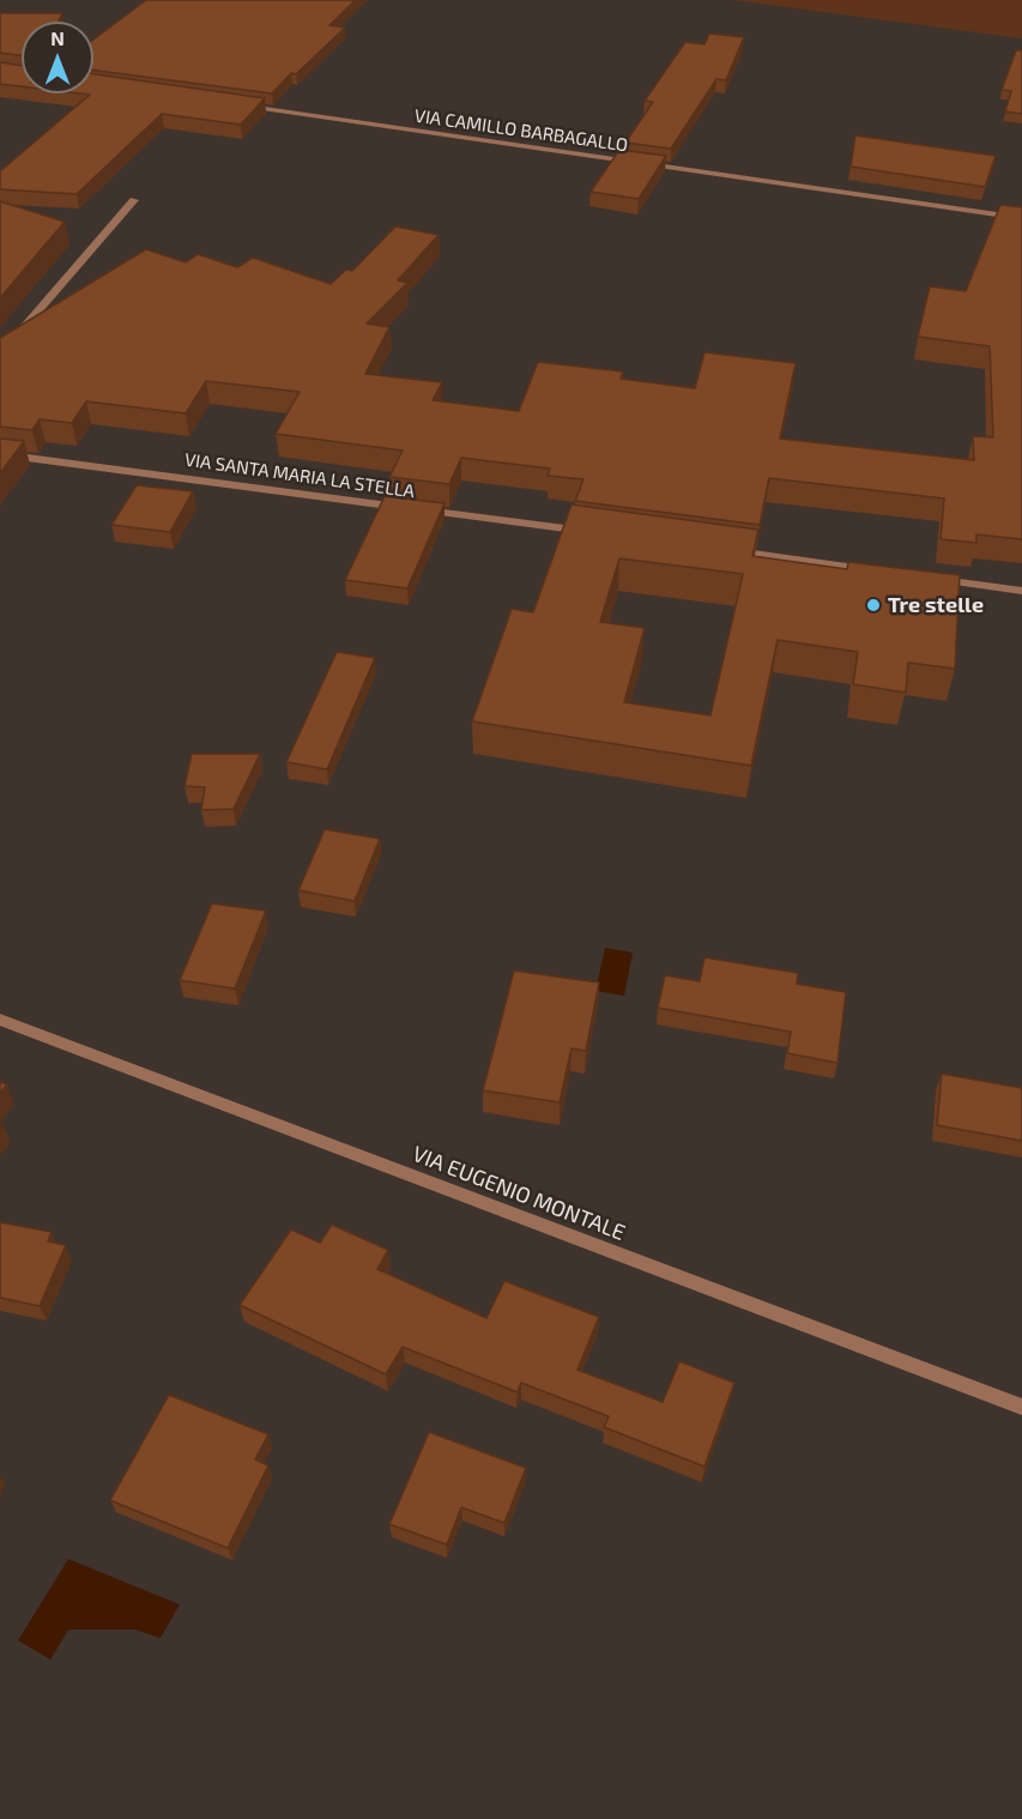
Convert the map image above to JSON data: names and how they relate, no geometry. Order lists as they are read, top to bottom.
{
  "streets": {
    "street": ["VIA CAMILLO BARBAGALLO", "VIA SANTA MARIA LA STELLA", "VIA EUGENIO MONTALE"]
  },
  "places": ["Tre stelle"],
  "north": "top"
}
